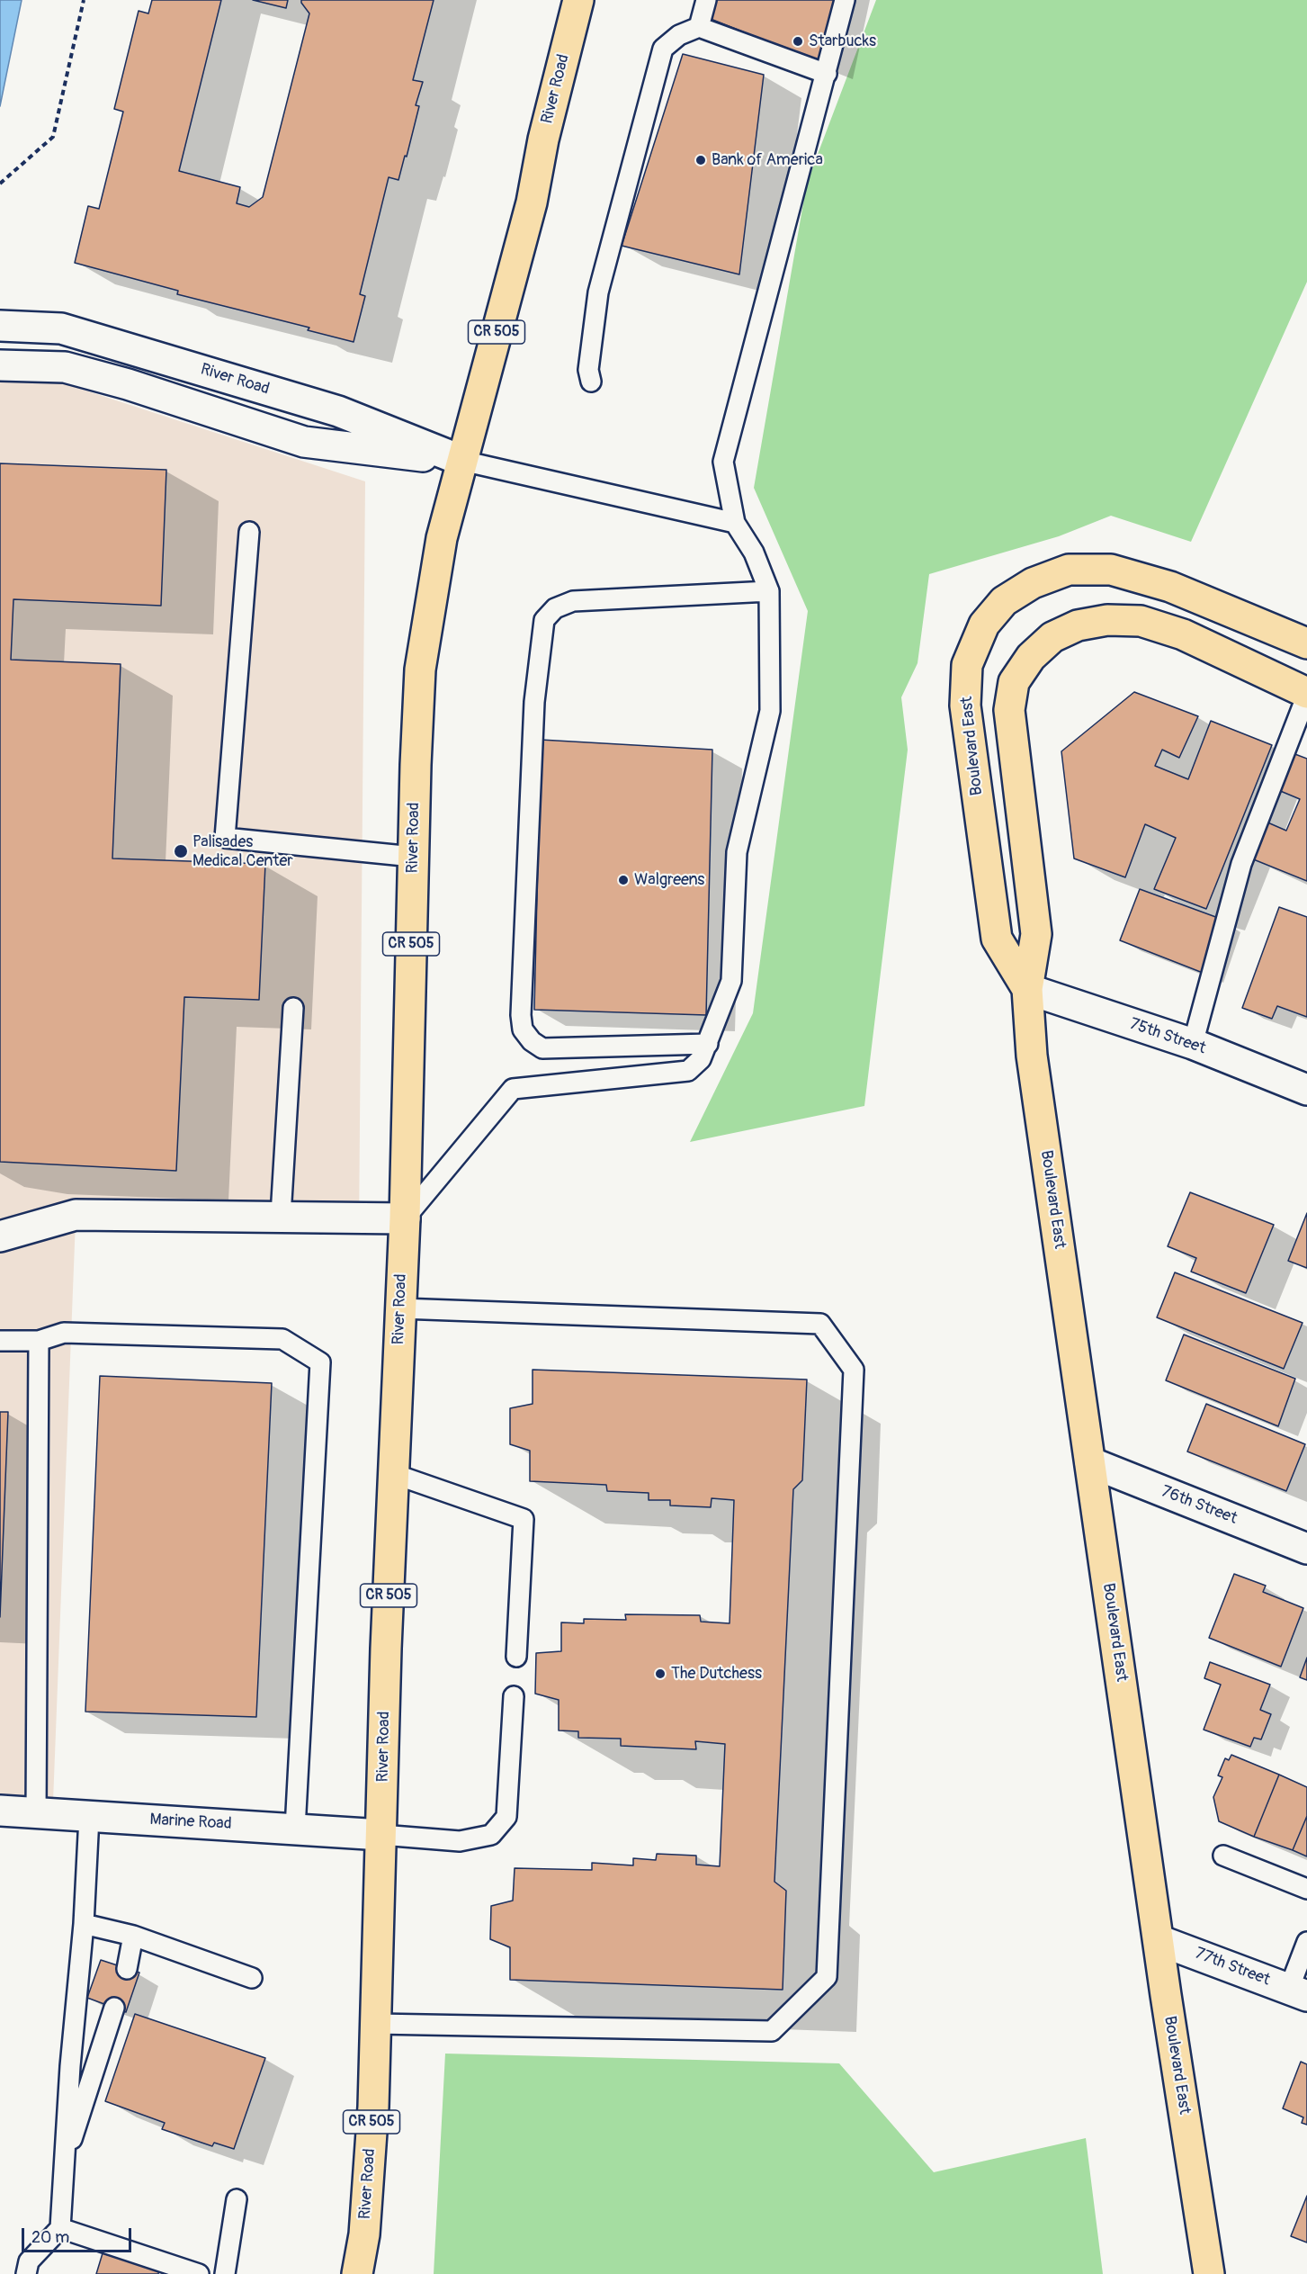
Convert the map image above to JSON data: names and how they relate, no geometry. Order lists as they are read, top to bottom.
{
  "streets": {
    "main road": ["River Road", "CR 505", "Boulevard East"],
    "street": [
      "75th Street",
      "76th Street",
      "Marine Road",
      "77th Street"
    ]
  },
  "crossings": [
    ["River Road", "Marine Road"],
    ["Boulevard East", "75th Street"],
    ["Boulevard East", "76th Street"],
    ["Boulevard East", "77th Street"]
  ],
  "places": [
    "Starbucks",
    "Bank of America",
    "Palisades Medical Center",
    "Walgreens",
    "The Dutchess"
  ],
  "scale_bar": "20 m"
}
